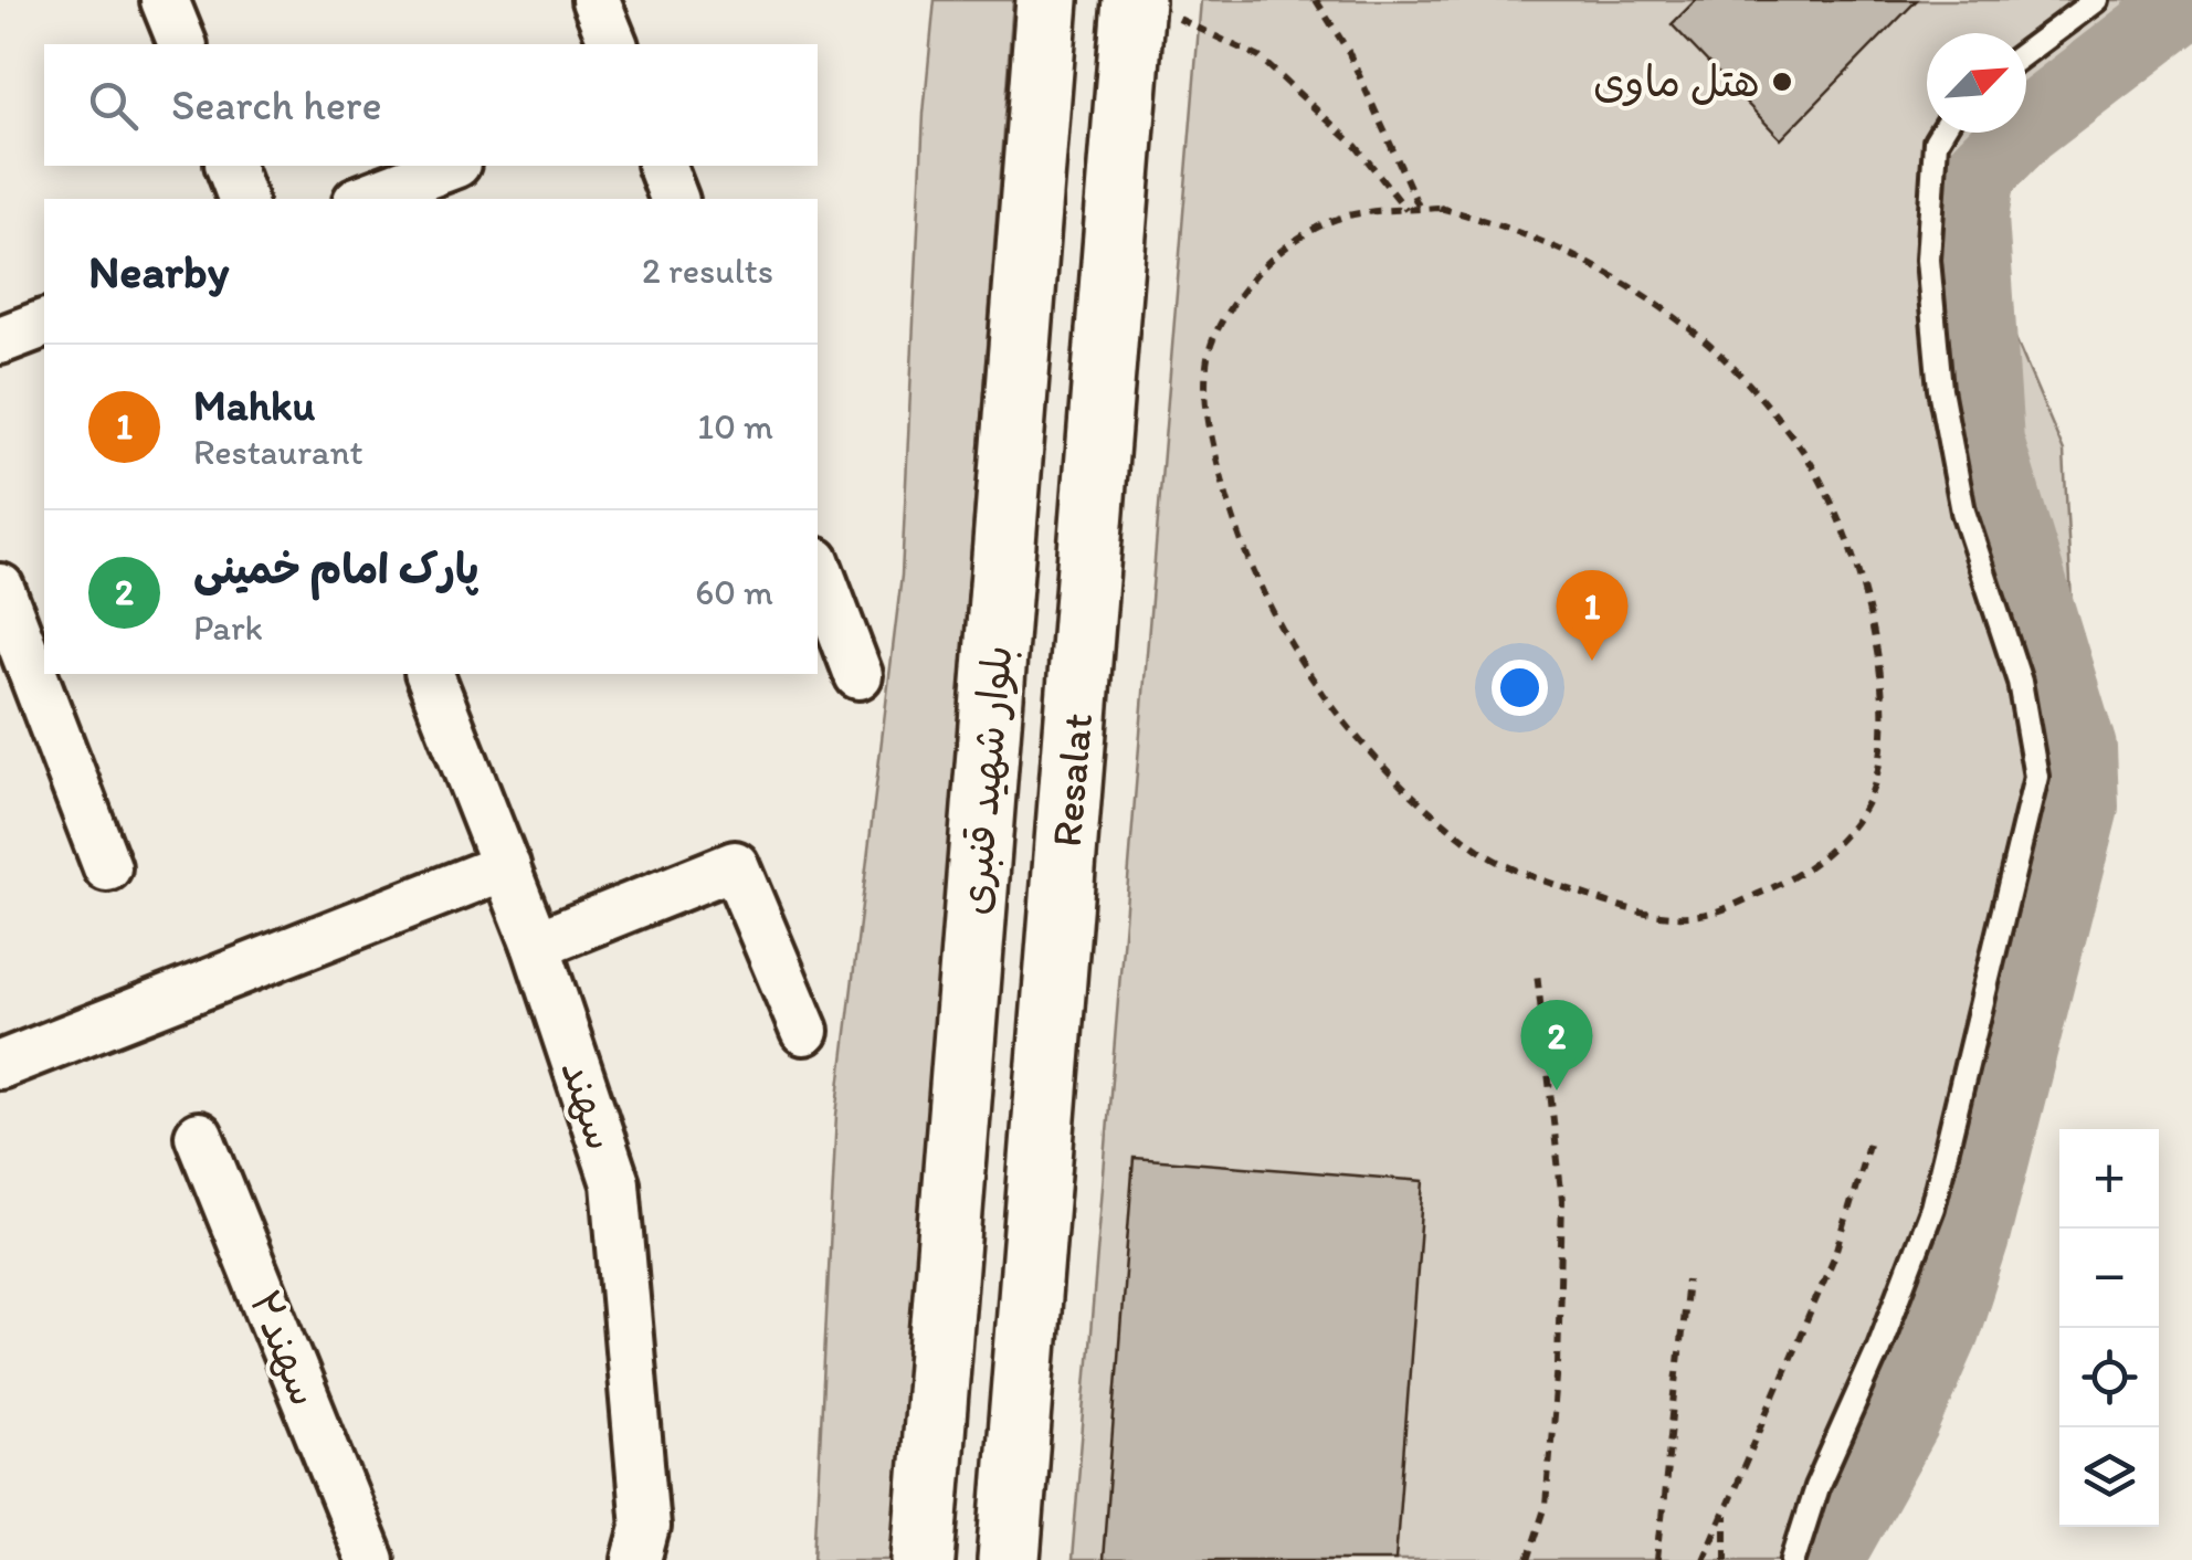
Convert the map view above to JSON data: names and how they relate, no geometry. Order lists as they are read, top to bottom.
{
  "streets": {
    "highway": ["بلوار شهید قنبری", "Resalat"],
    "street": ["سهند", "سهند۲"]
  },
  "places": ["هتل ماوی"],
  "north": "top right",
  "page": {
    "search": "Search here",
    "heading": ["Nearby", "2 results"],
    "list": [
      {
        "mark": "1",
        "name": "Mahku",
        "note": "Restaurant",
        "value": "10 m"
      },
      {
        "mark": "2",
        "name": "پارک امام خمینی",
        "note": "Park",
        "value": "60 m"
      }
    ],
    "pins": ["1", "2"],
    "map_buttons": ["+", "−"]
  }
}
